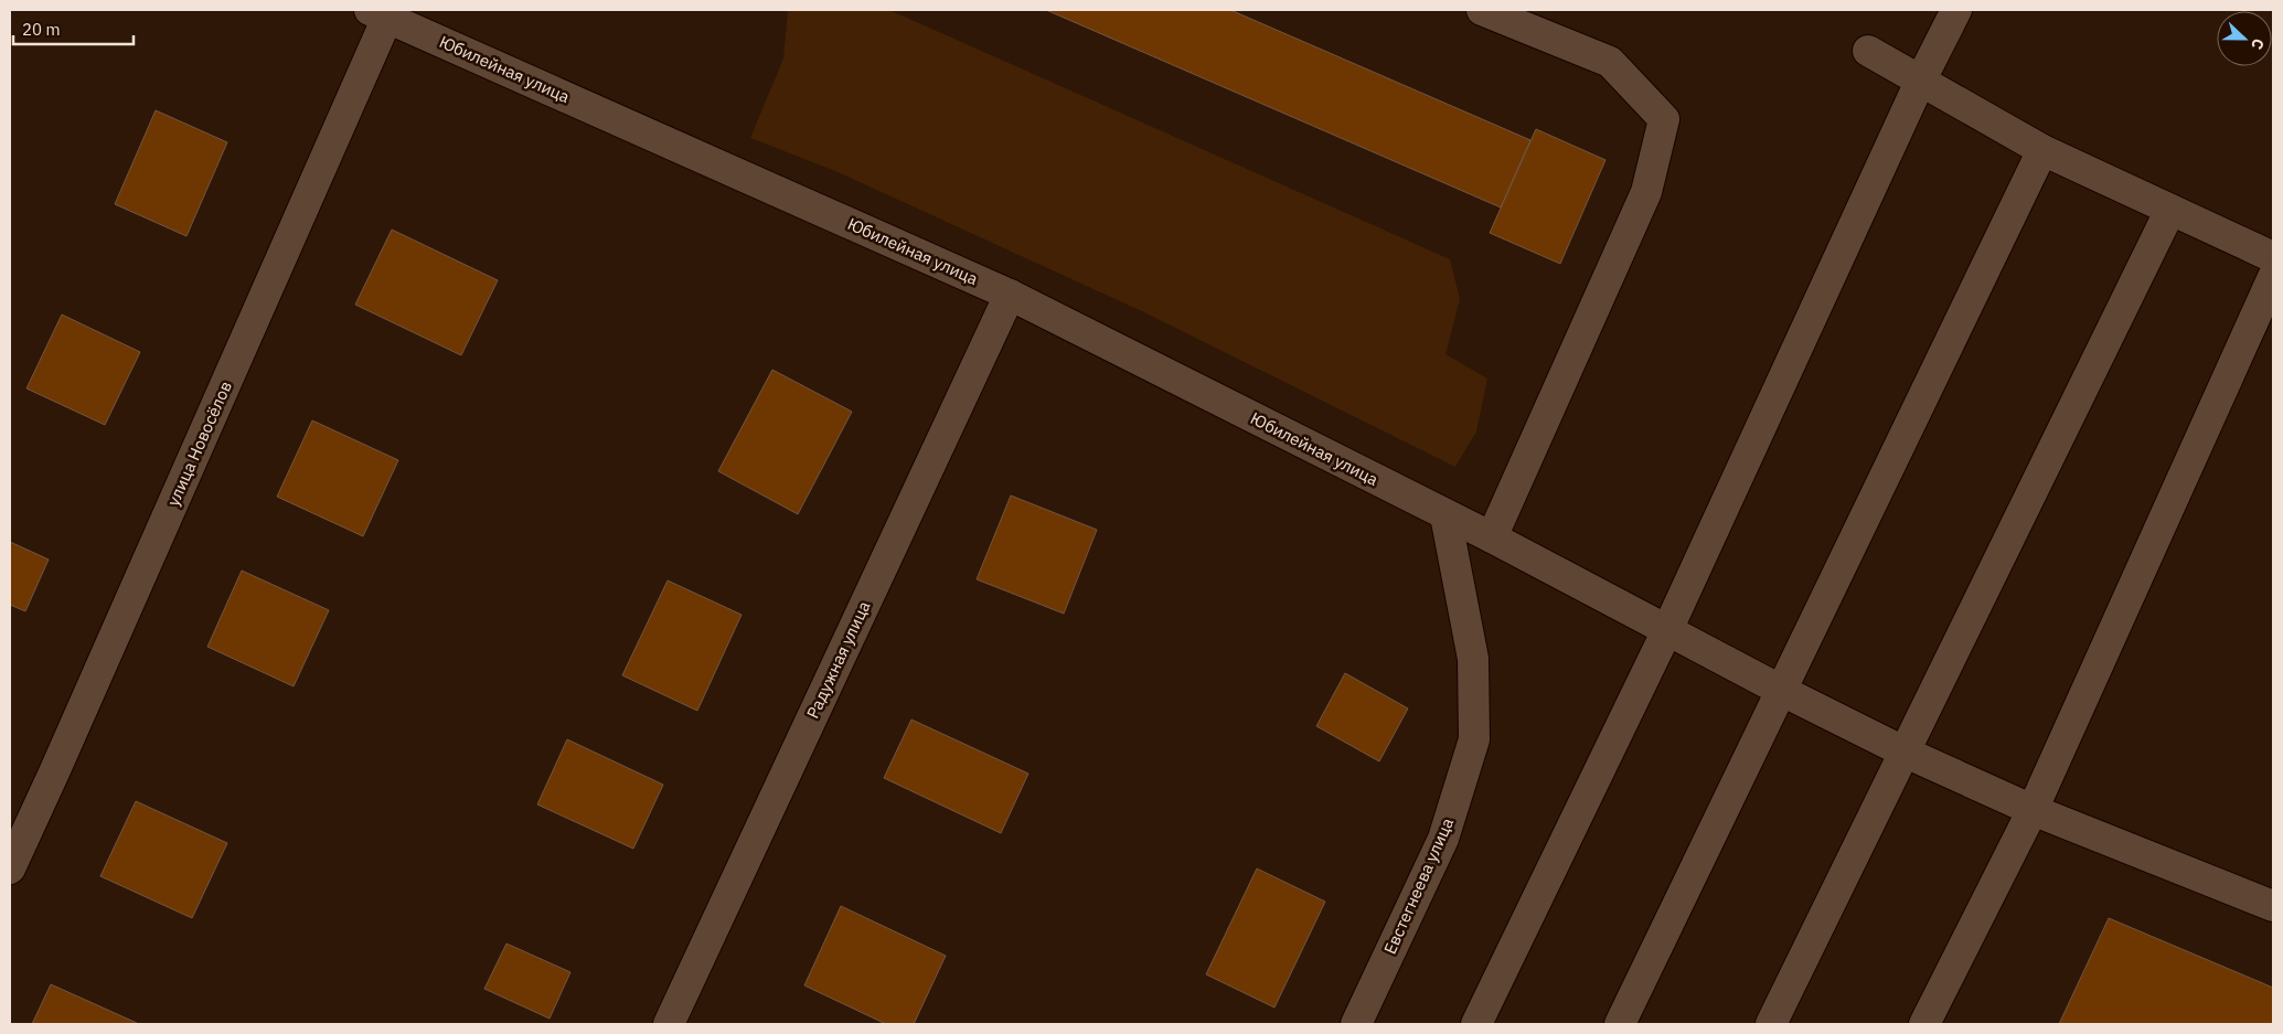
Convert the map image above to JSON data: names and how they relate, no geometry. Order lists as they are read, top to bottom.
{
  "streets": {
    "street": [
      "Юбилейная улица",
      "улица Новосёлов",
      "Радужная улица",
      "Евстегнеева улица"
    ]
  },
  "crossings": [
    ["Юбилейная улица", "улица Новосёлов"],
    ["Юбилейная улица", "Радужная улица"],
    ["Юбилейная улица", "Евстегнеева улица"]
  ],
  "scale_bar": "20 m",
  "north": "right"
}
